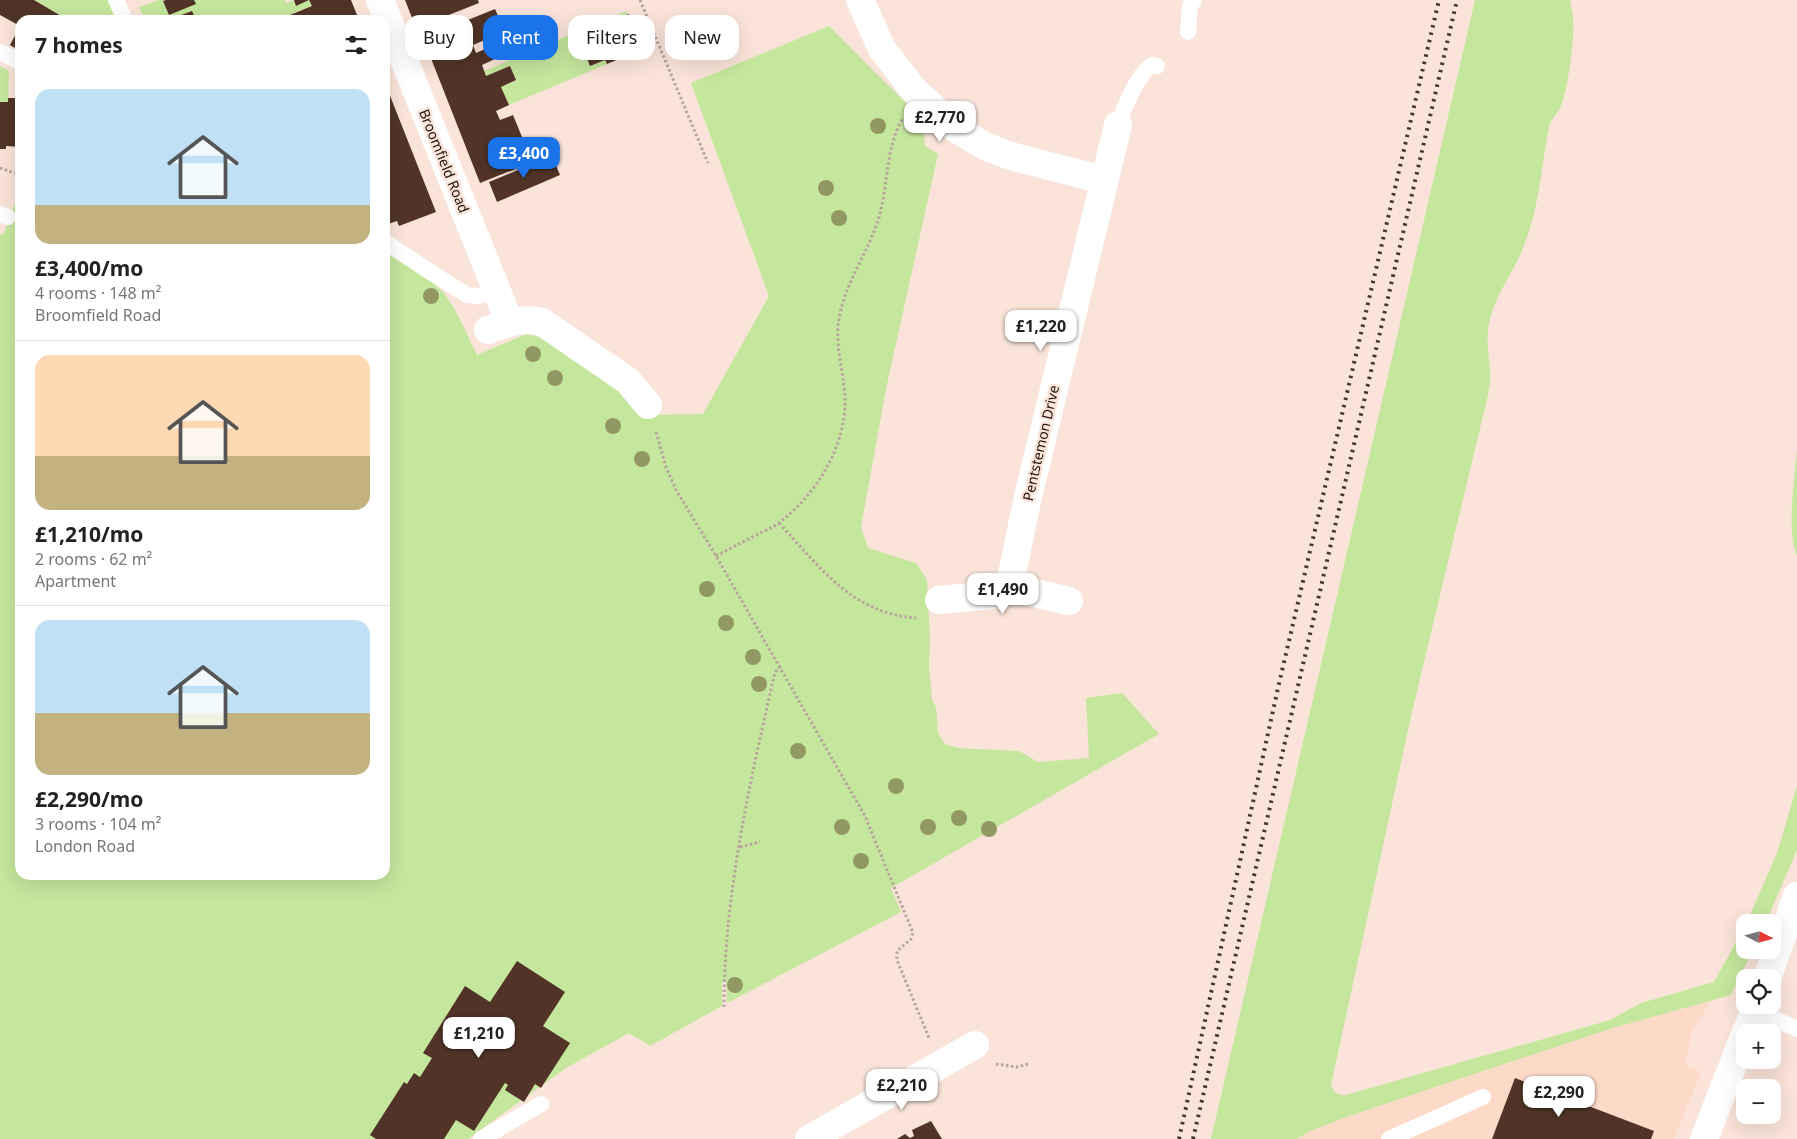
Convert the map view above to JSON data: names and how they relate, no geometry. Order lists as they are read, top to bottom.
{
  "streets": {
    "street": ["Broomfield Road", "Pentstemon Drive"]
  },
  "north": "right",
  "page": {
    "chip": [
      "Buy",
      "Rent",
      "Filters",
      "New"
    ],
    "heading": "7 homes",
    "list": [
      {
        "name": "£3,400/mo",
        "note": "4 rooms · 148 m² · Broomfield Road"
      },
      {
        "name": "£1,210/mo",
        "note": "2 rooms · 62 m² · Apartment"
      },
      {
        "name": "£2,290/mo",
        "note": "3 rooms · 104 m² · London Road"
      }
    ],
    "price": [
      "£2,770",
      "£3,400",
      "£1,220",
      "£1,490",
      "£1,210",
      "£2,210",
      "£2,290"
    ],
    "map_buttons": ["+", "−"]
  }
}
